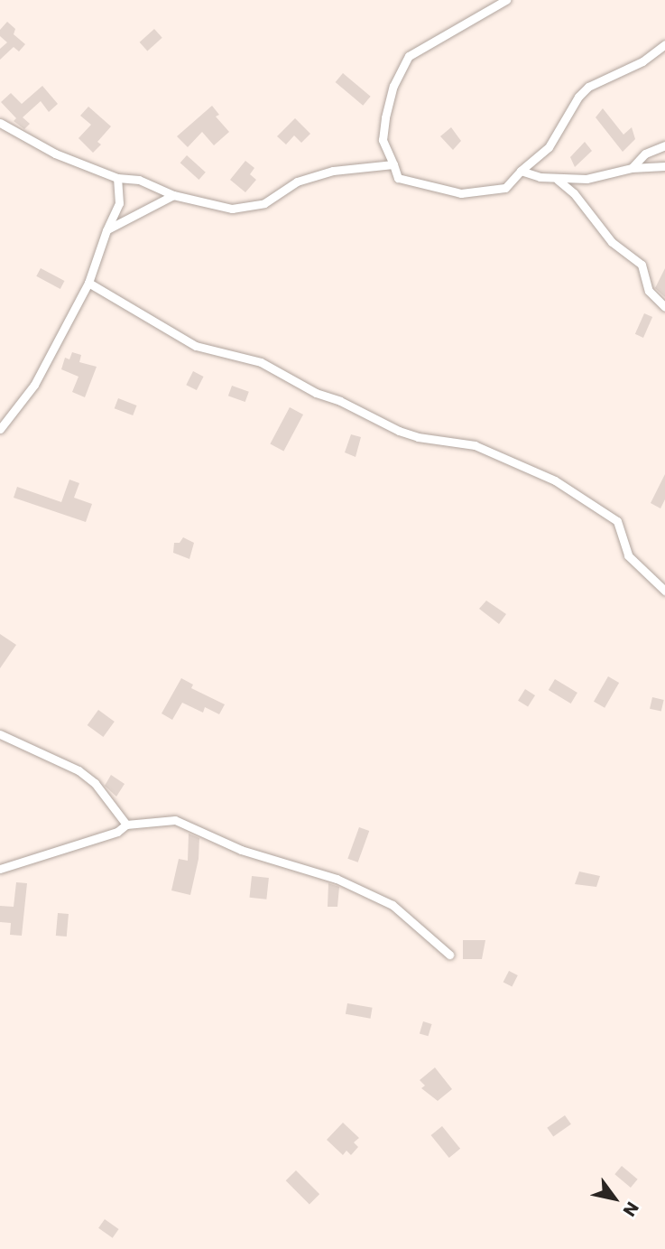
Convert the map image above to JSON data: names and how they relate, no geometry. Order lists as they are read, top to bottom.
{
  "north": "bottom right"
}
